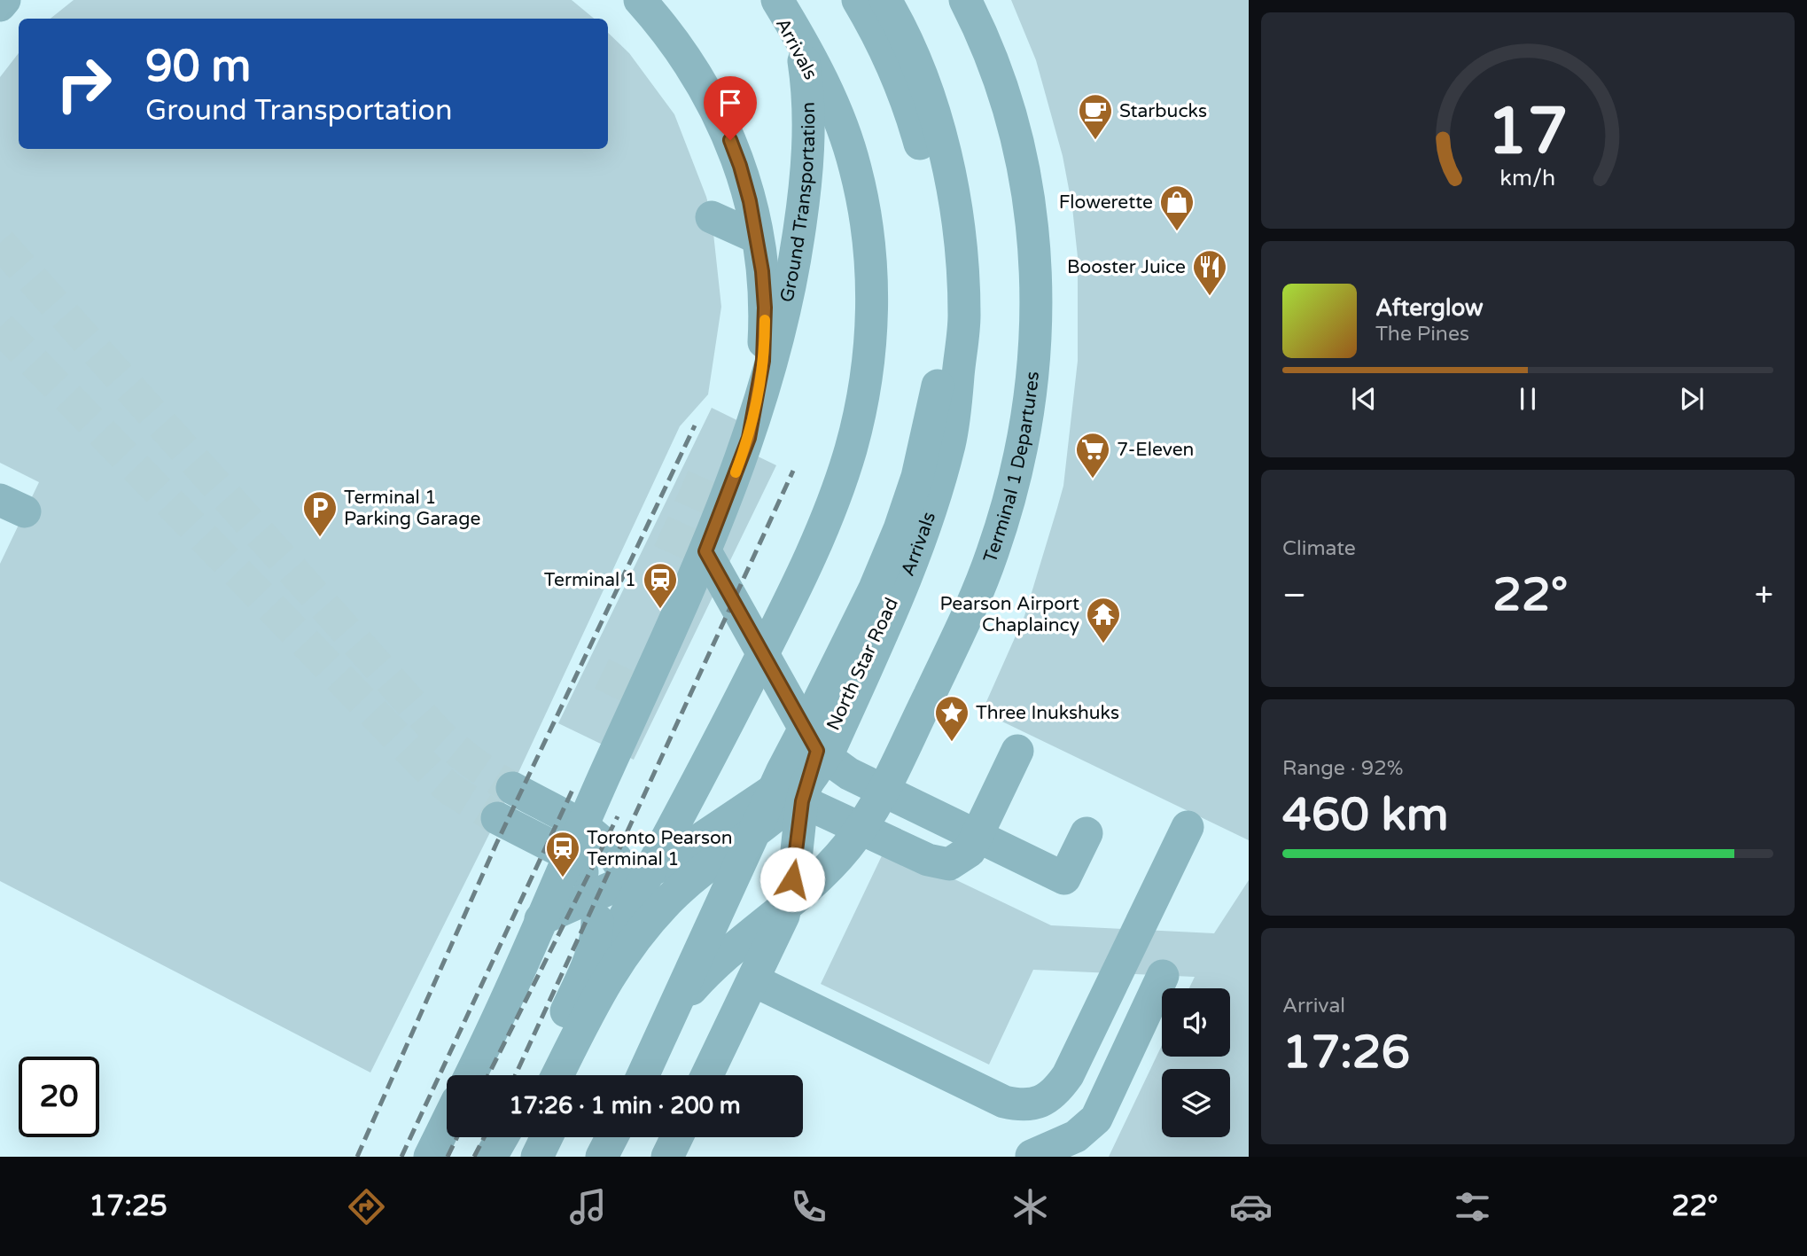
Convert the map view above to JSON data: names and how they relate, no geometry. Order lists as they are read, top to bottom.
{
  "streets": {
    "street": [
      "Arrivals",
      "Ground Transportation",
      "Terminal 1 Departures",
      "North Star Road"
    ]
  },
  "places": {
    "cafe": ["Starbucks"],
    "shop": ["Flowerette"],
    "restaurant": ["Booster Juice"],
    "supermarket": ["7-Eleven"],
    "parking": ["Terminal 1 Parking Garage"],
    "station": ["Terminal 1", "Toronto Pearson Terminal 1"],
    "temple": ["Pearson Airport Chaplaincy"],
    "place": ["Three Inukshuks"]
  },
  "page": {
    "turn": ["90 m", "Ground Transportation"],
    "song": ["Afterglow", "The Pines"],
    "tile": [
      "Climate",
      ["Range · 92%", "460 km"],
      ["Arrival", "17:26"]
    ],
    "heat": ["−", "22°", "+"],
    "limit": "20",
    "trip": "17:26 · 1 min · 200 m",
    "tabs": ["17:25", "22°"],
    "gauge": ["17", "km/h"]
  }
}
